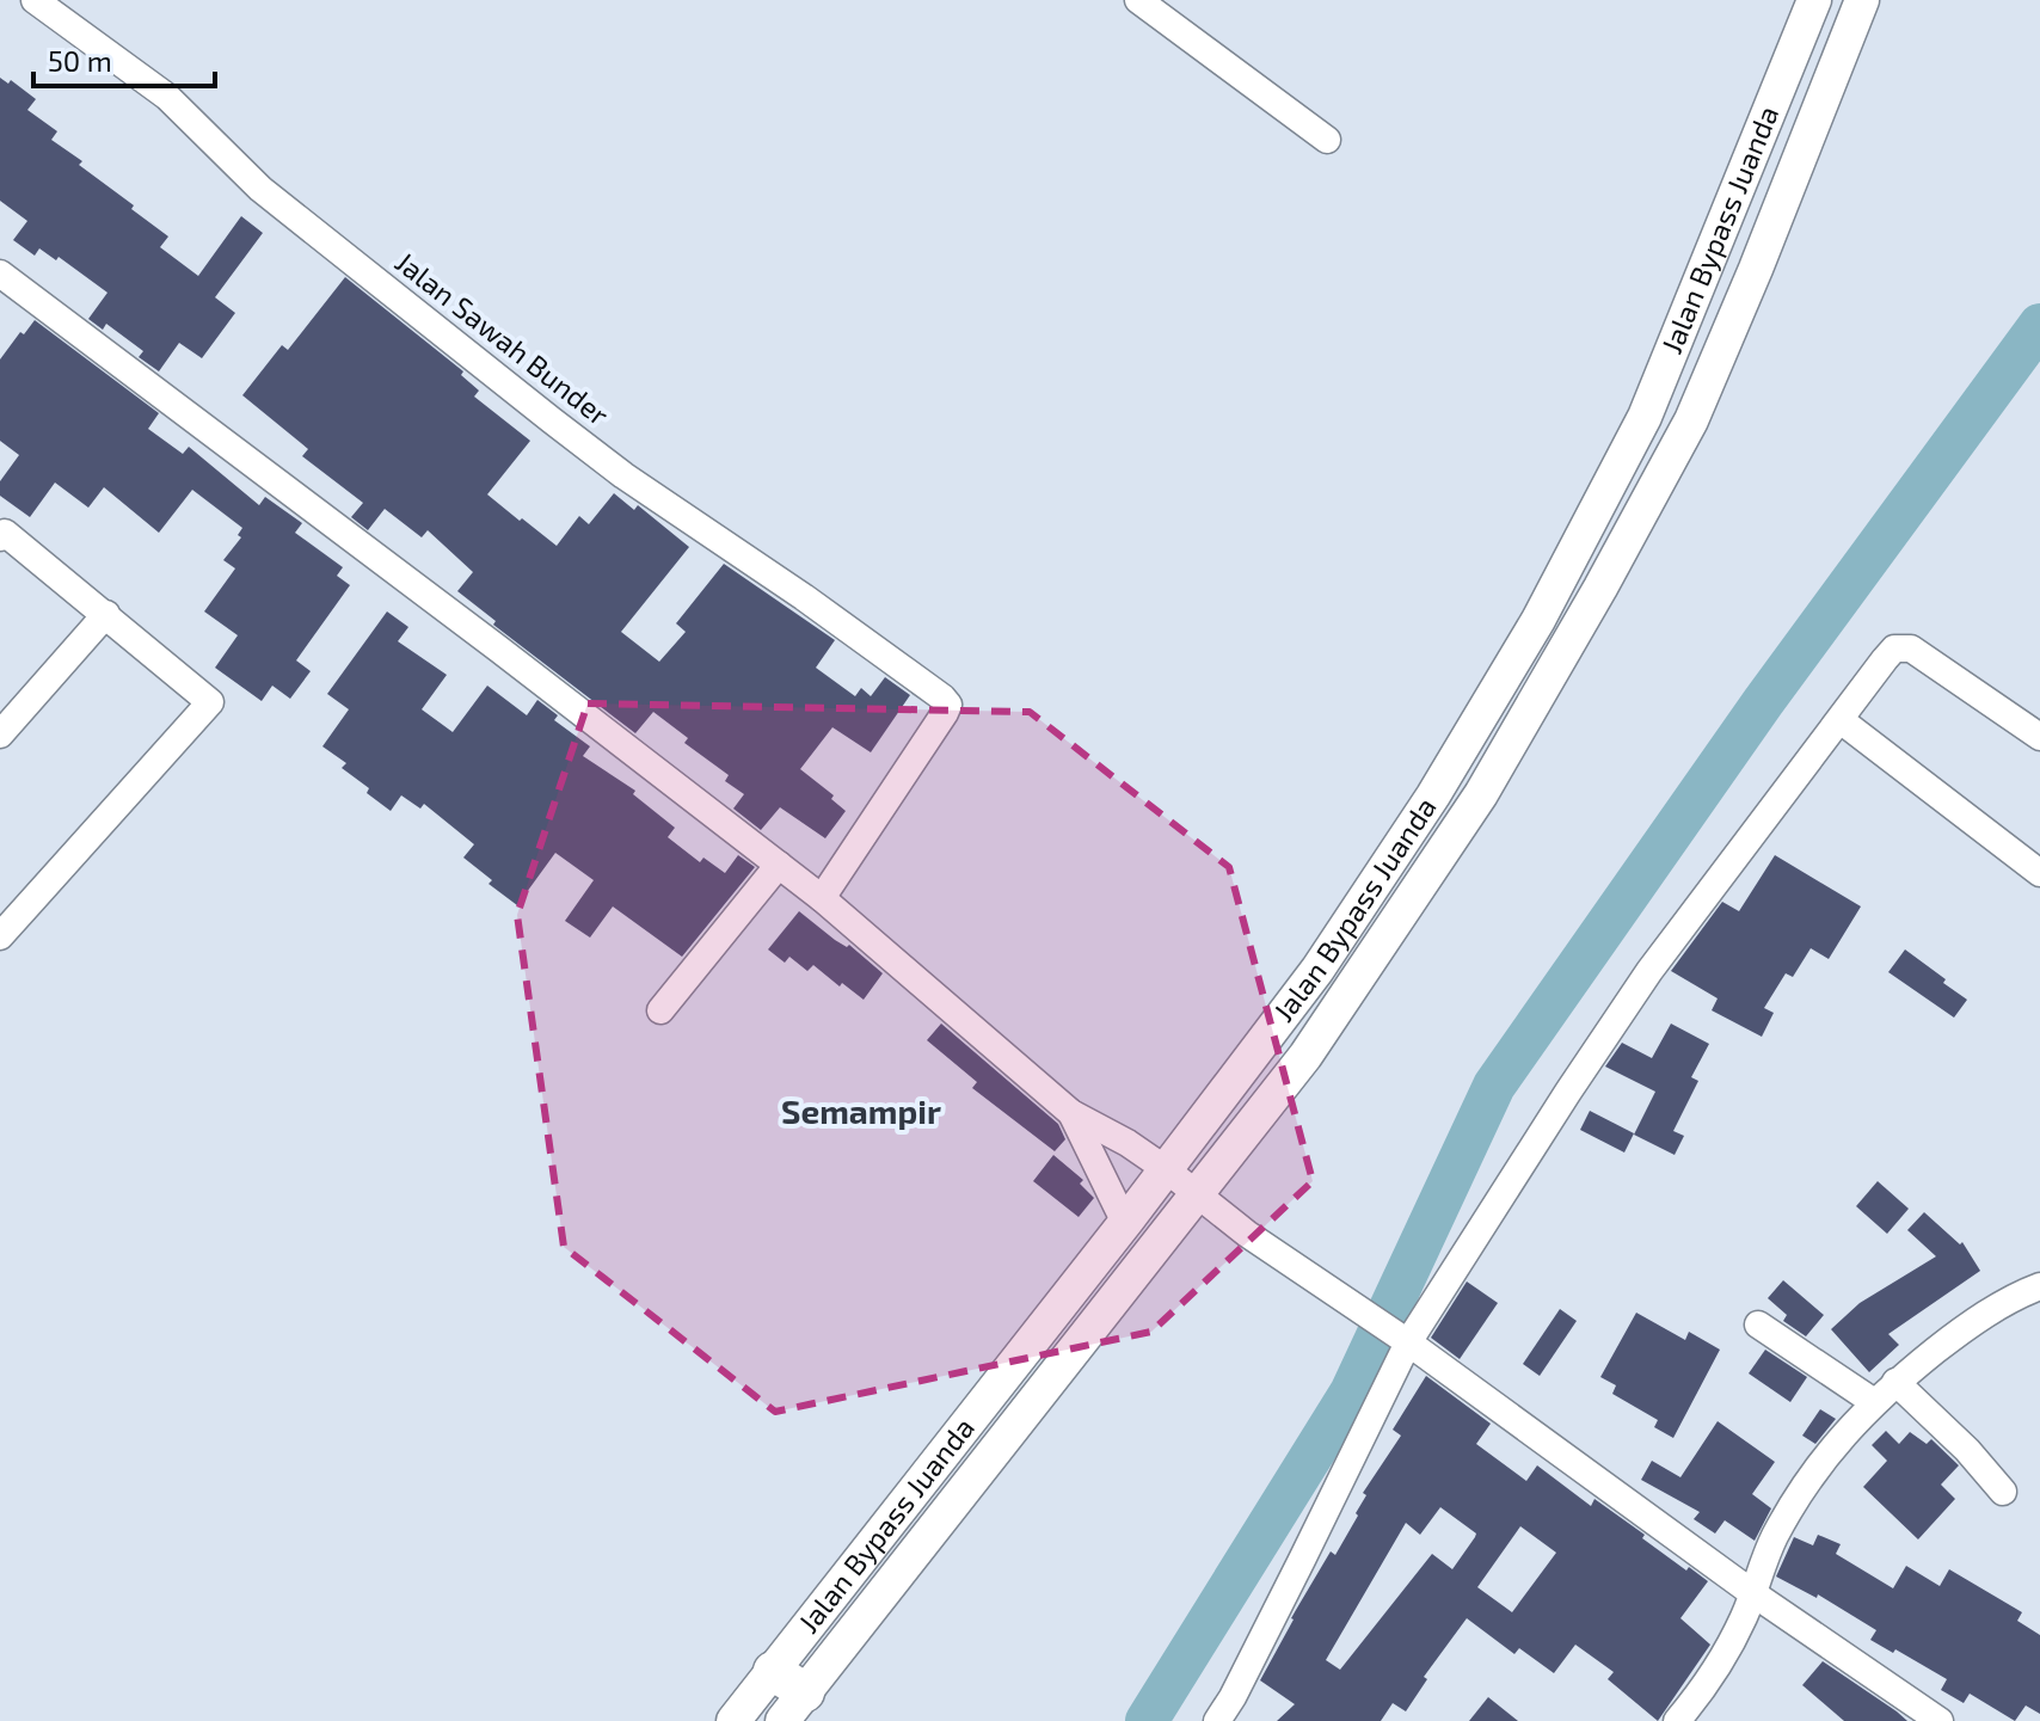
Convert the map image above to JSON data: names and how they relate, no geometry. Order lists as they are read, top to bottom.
{
  "streets": {
    "main road": ["Jalan Bypass Juanda"],
    "street": ["Jalan Sawah Bunder"]
  },
  "districts": ["Semampir"],
  "scale_bar": "50 m"
}
